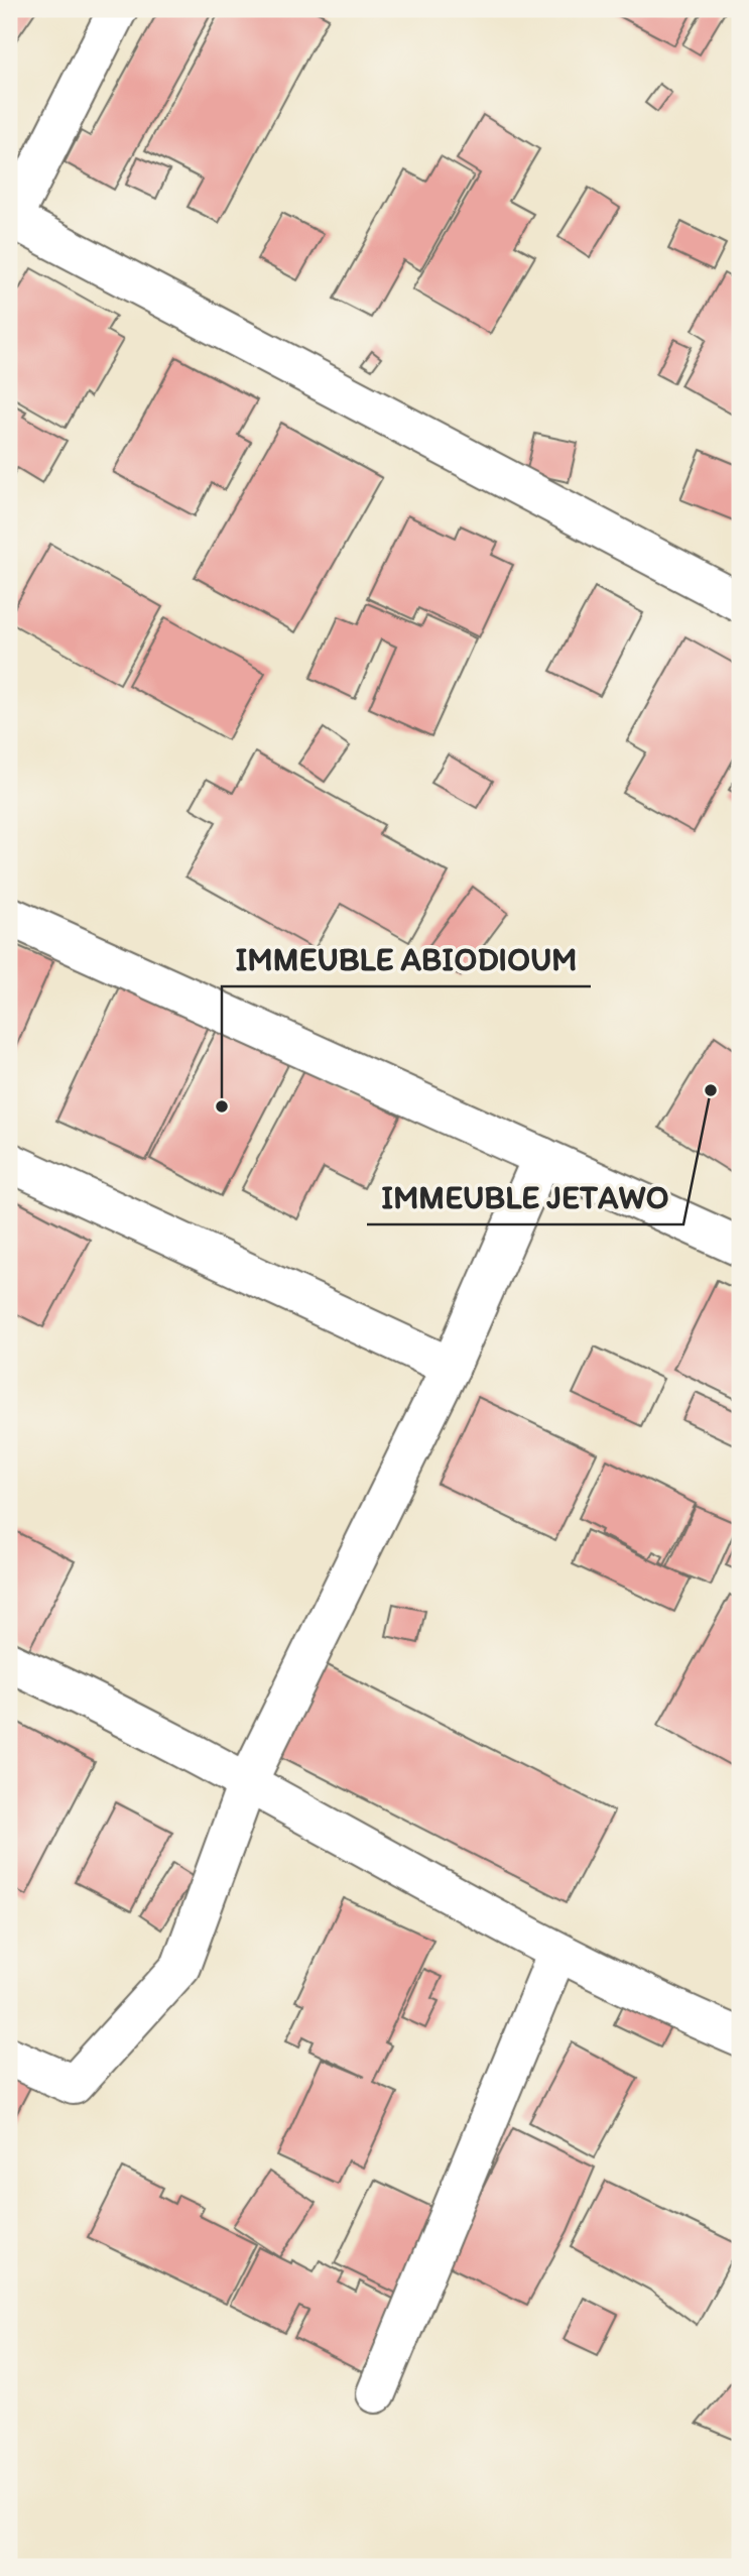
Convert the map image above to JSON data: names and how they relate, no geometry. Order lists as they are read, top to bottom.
{
  "places": ["IMMEUBLE JETAWO", "IMMEUBLE ABIODIOUM"]
}
